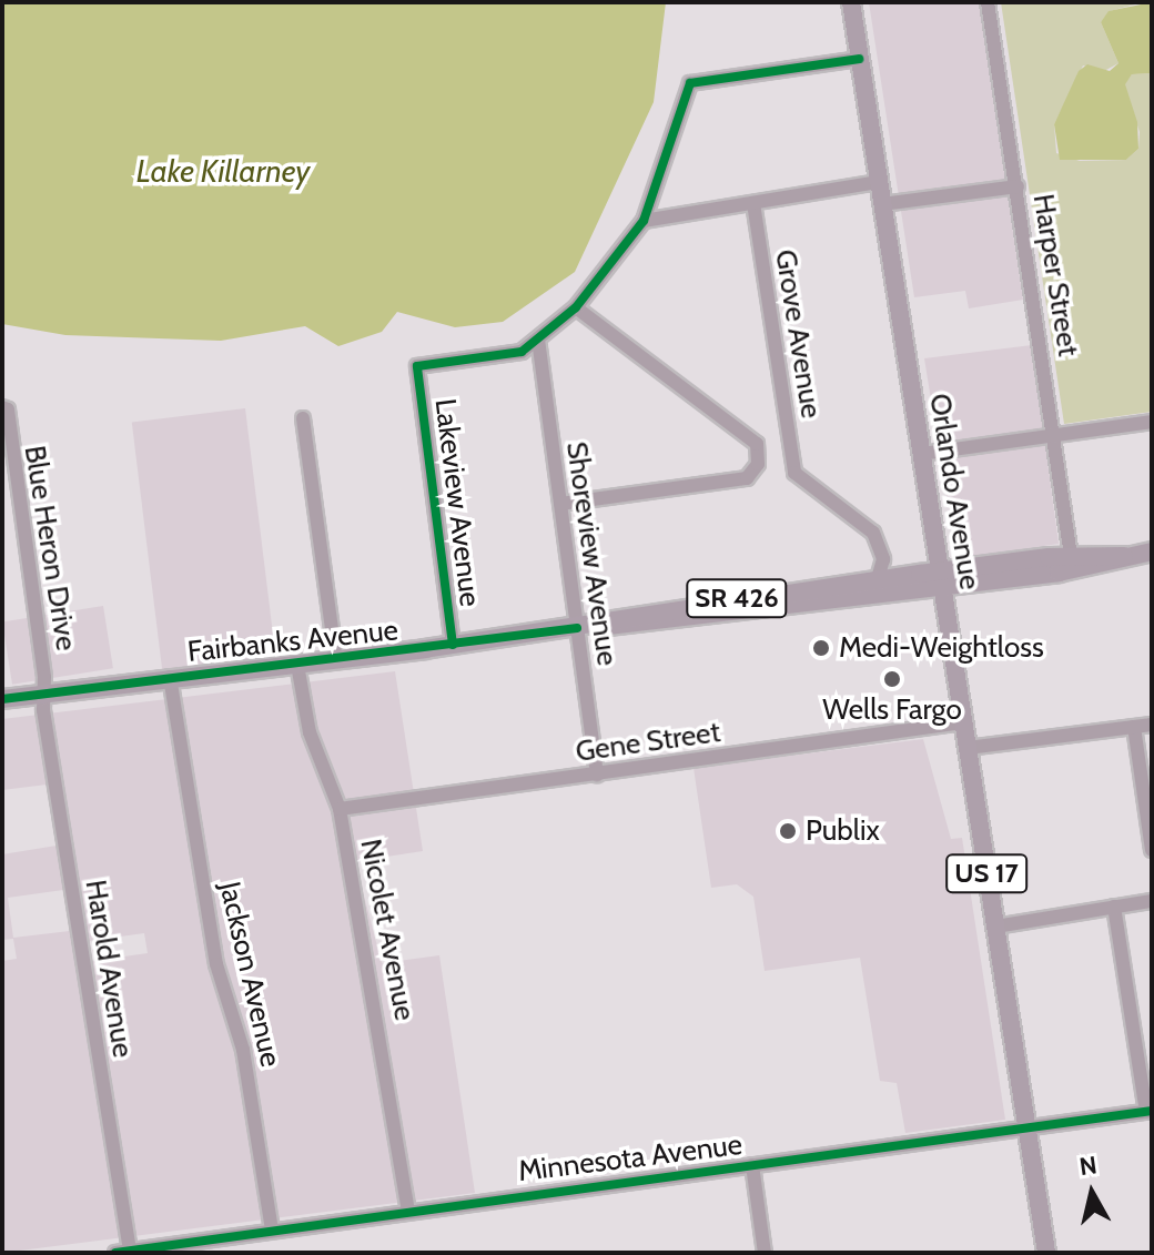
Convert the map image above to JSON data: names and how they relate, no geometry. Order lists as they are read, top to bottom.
{
  "streets": {
    "main road": [
      "Orlando Avenue",
      "SR 426",
      "Fairbanks Avenue",
      "US 17"
    ],
    "street": [
      "Harper Street",
      "Grove Avenue",
      "Lakeview Avenue",
      "Blue Heron Drive",
      "Shoreview Avenue",
      "Gene Street",
      "Nicolet Avenue",
      "Harold Avenue",
      "Jackson Avenue",
      "Minnesota Avenue"
    ]
  },
  "crossings": [
    ["Harper Street", "Fairbanks Avenue"],
    ["Grove Avenue", "Fairbanks Avenue"],
    ["Orlando Avenue", "Fairbanks Avenue"],
    ["Orlando Avenue", "Gene Street"],
    ["Orlando Avenue", "Minnesota Avenue"],
    ["Lakeview Avenue", "Shoreview Avenue"],
    ["Lakeview Avenue", "Fairbanks Avenue"],
    ["Blue Heron Drive", "Fairbanks Avenue"],
    ["Blue Heron Drive", "Harold Avenue"],
    ["Shoreview Avenue", "Fairbanks Avenue"],
    ["Shoreview Avenue", "Gene Street"],
    ["Fairbanks Avenue", "Nicolet Avenue"],
    ["Fairbanks Avenue", "Harold Avenue"],
    ["Fairbanks Avenue", "Jackson Avenue"],
    ["Gene Street", "Nicolet Avenue"],
    ["Nicolet Avenue", "Minnesota Avenue"],
    ["Harold Avenue", "Minnesota Avenue"],
    ["Jackson Avenue", "Minnesota Avenue"]
  ],
  "water": ["Lake Killarney"],
  "places": ["Medi-Weightloss", "Wells Fargo", "Publix"],
  "north": "top"
}
